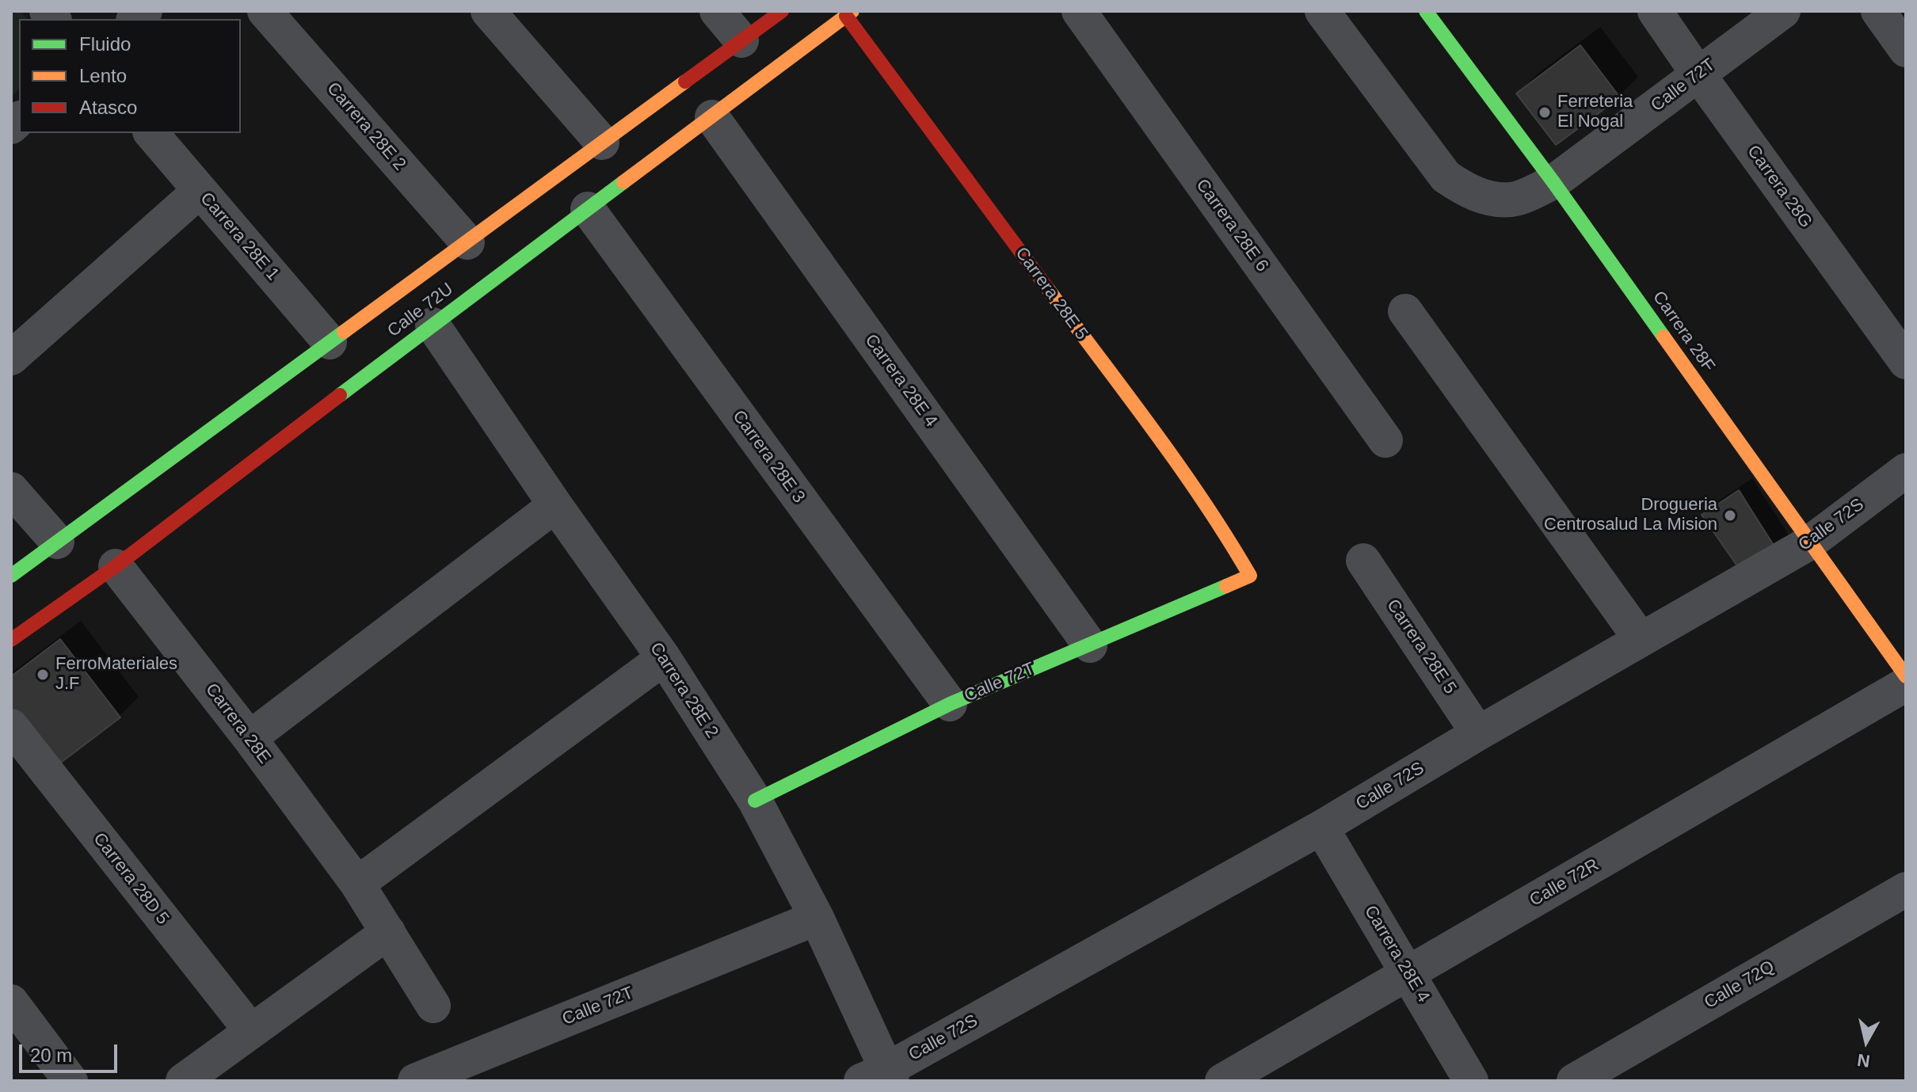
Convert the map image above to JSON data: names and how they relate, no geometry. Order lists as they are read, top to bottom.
{
  "streets": {
    "street": [
      "Calle 72T",
      "Carrera 28E 2",
      "Carrera 28G",
      "Carrera 28E 6",
      "Carrera 28E 1",
      "Carrera 28E 5",
      "Calle 72U",
      "Carrera 28F",
      "Carrera 28E 4",
      "Carrera 28E 3",
      "Calle 72S",
      "Carrera 28E",
      "Carrera 28D 5",
      "Calle 72R",
      "Calle 72Q"
    ]
  },
  "crossings": [
    ["Calle 72T", "Carrera 28E 2"],
    ["Calle 72T", "Carrera 28G"],
    ["Calle 72T", "Carrera 28E 5"],
    ["Calle 72T", "Carrera 28F"],
    ["Calle 72T", "Carrera 28E 4"],
    ["Calle 72T", "Carrera 28E 3"],
    ["Carrera 28E 2", "Calle 72U"],
    ["Carrera 28E 2", "Calle 72S"],
    ["Carrera 28E 1", "Calle 72U"],
    ["Carrera 28E 5", "Calle 72U"],
    ["Carrera 28E 5", "Calle 72S"],
    ["Calle 72U", "Carrera 28E 4"],
    ["Calle 72U", "Carrera 28E 3"],
    ["Calle 72U", "Carrera 28E"],
    ["Carrera 28F", "Calle 72S"],
    ["Carrera 28E 4", "Calle 72S"],
    ["Carrera 28E 4", "Calle 72R"]
  ],
  "places": ["Ferreteria El Nogal", "Drogueria Centrosalud La Mision", "FerroMateriales J.F"],
  "legend": ["Fluido", "Lento", "Atasco"],
  "scale_bar": "20 m",
  "north": "bottom"
}
